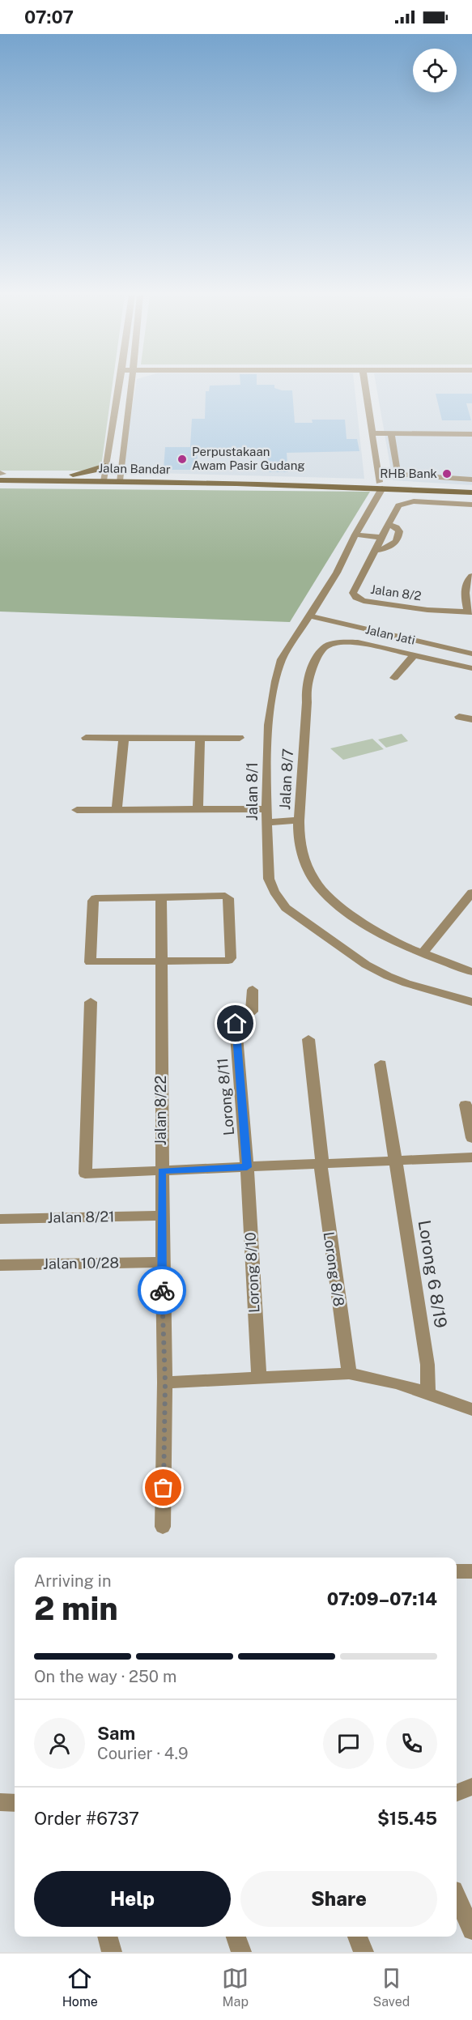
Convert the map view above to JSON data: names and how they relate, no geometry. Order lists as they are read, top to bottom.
{
  "streets": {
    "main road": ["Jalan Bandar"],
    "street": [
      "Jalan 8/2",
      "Jalan Jati",
      "Jalan 8/7",
      "Jalan 8/1",
      "Lorong 8/11",
      "Jalan 8/22",
      "Jalan 8/21",
      "Jalan 10/28",
      "Lorong 8/8",
      "Lorong 8/10",
      "Lorong 6 8/19"
    ]
  },
  "crossings": [
    ["Jalan Bandar", "Jalan 8/1"],
    ["Jalan Jati", "Jalan 8/1"],
    ["Lorong 8/11", "Lorong 8/10"],
    ["Jalan 8/22", "Jalan 8/21"],
    ["Jalan 8/22", "Jalan 10/28"]
  ],
  "places": ["Perpustakaan Awam Pasir Gudang", "RHB Bank"],
  "page": {
    "status": "07:07",
    "heading": ["2 min", "Arriving in", "07:09–07:14"],
    "panel": [
      "Sam",
      "Courier · 4.9",
      "Order #6737",
      "$15.45"
    ],
    "bar": "On the way · 250 m",
    "buttons": ["Help", "Share"],
    "tabs": ["Home", "Map", "Saved"]
  }
}
